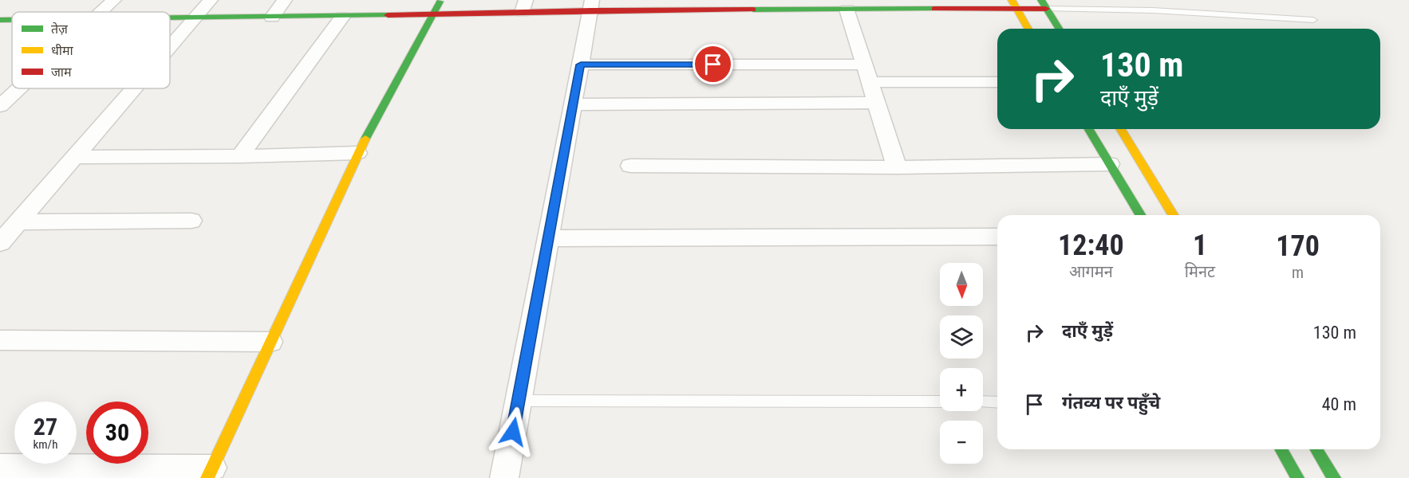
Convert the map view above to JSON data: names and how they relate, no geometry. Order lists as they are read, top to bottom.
{
  "legend": ["तेज़", "धीमा", "जाम"],
  "north": "bottom",
  "page": {
    "turn": ["130 m", "दाएँ मुड़ें"],
    "eta": [
      "12:40",
      "आगमन",
      "1",
      "मिनट",
      "170",
      "m"
    ],
    "map_buttons": ["+", "−"],
    "list": [
      {
        "name": "दाएँ मुड़ें",
        "value": "130 m"
      },
      {
        "name": "गंतव्य पर पहुँचे",
        "value": "40 m"
      }
    ],
    "speed": "27 km/h",
    "limit": "30"
  }
}
